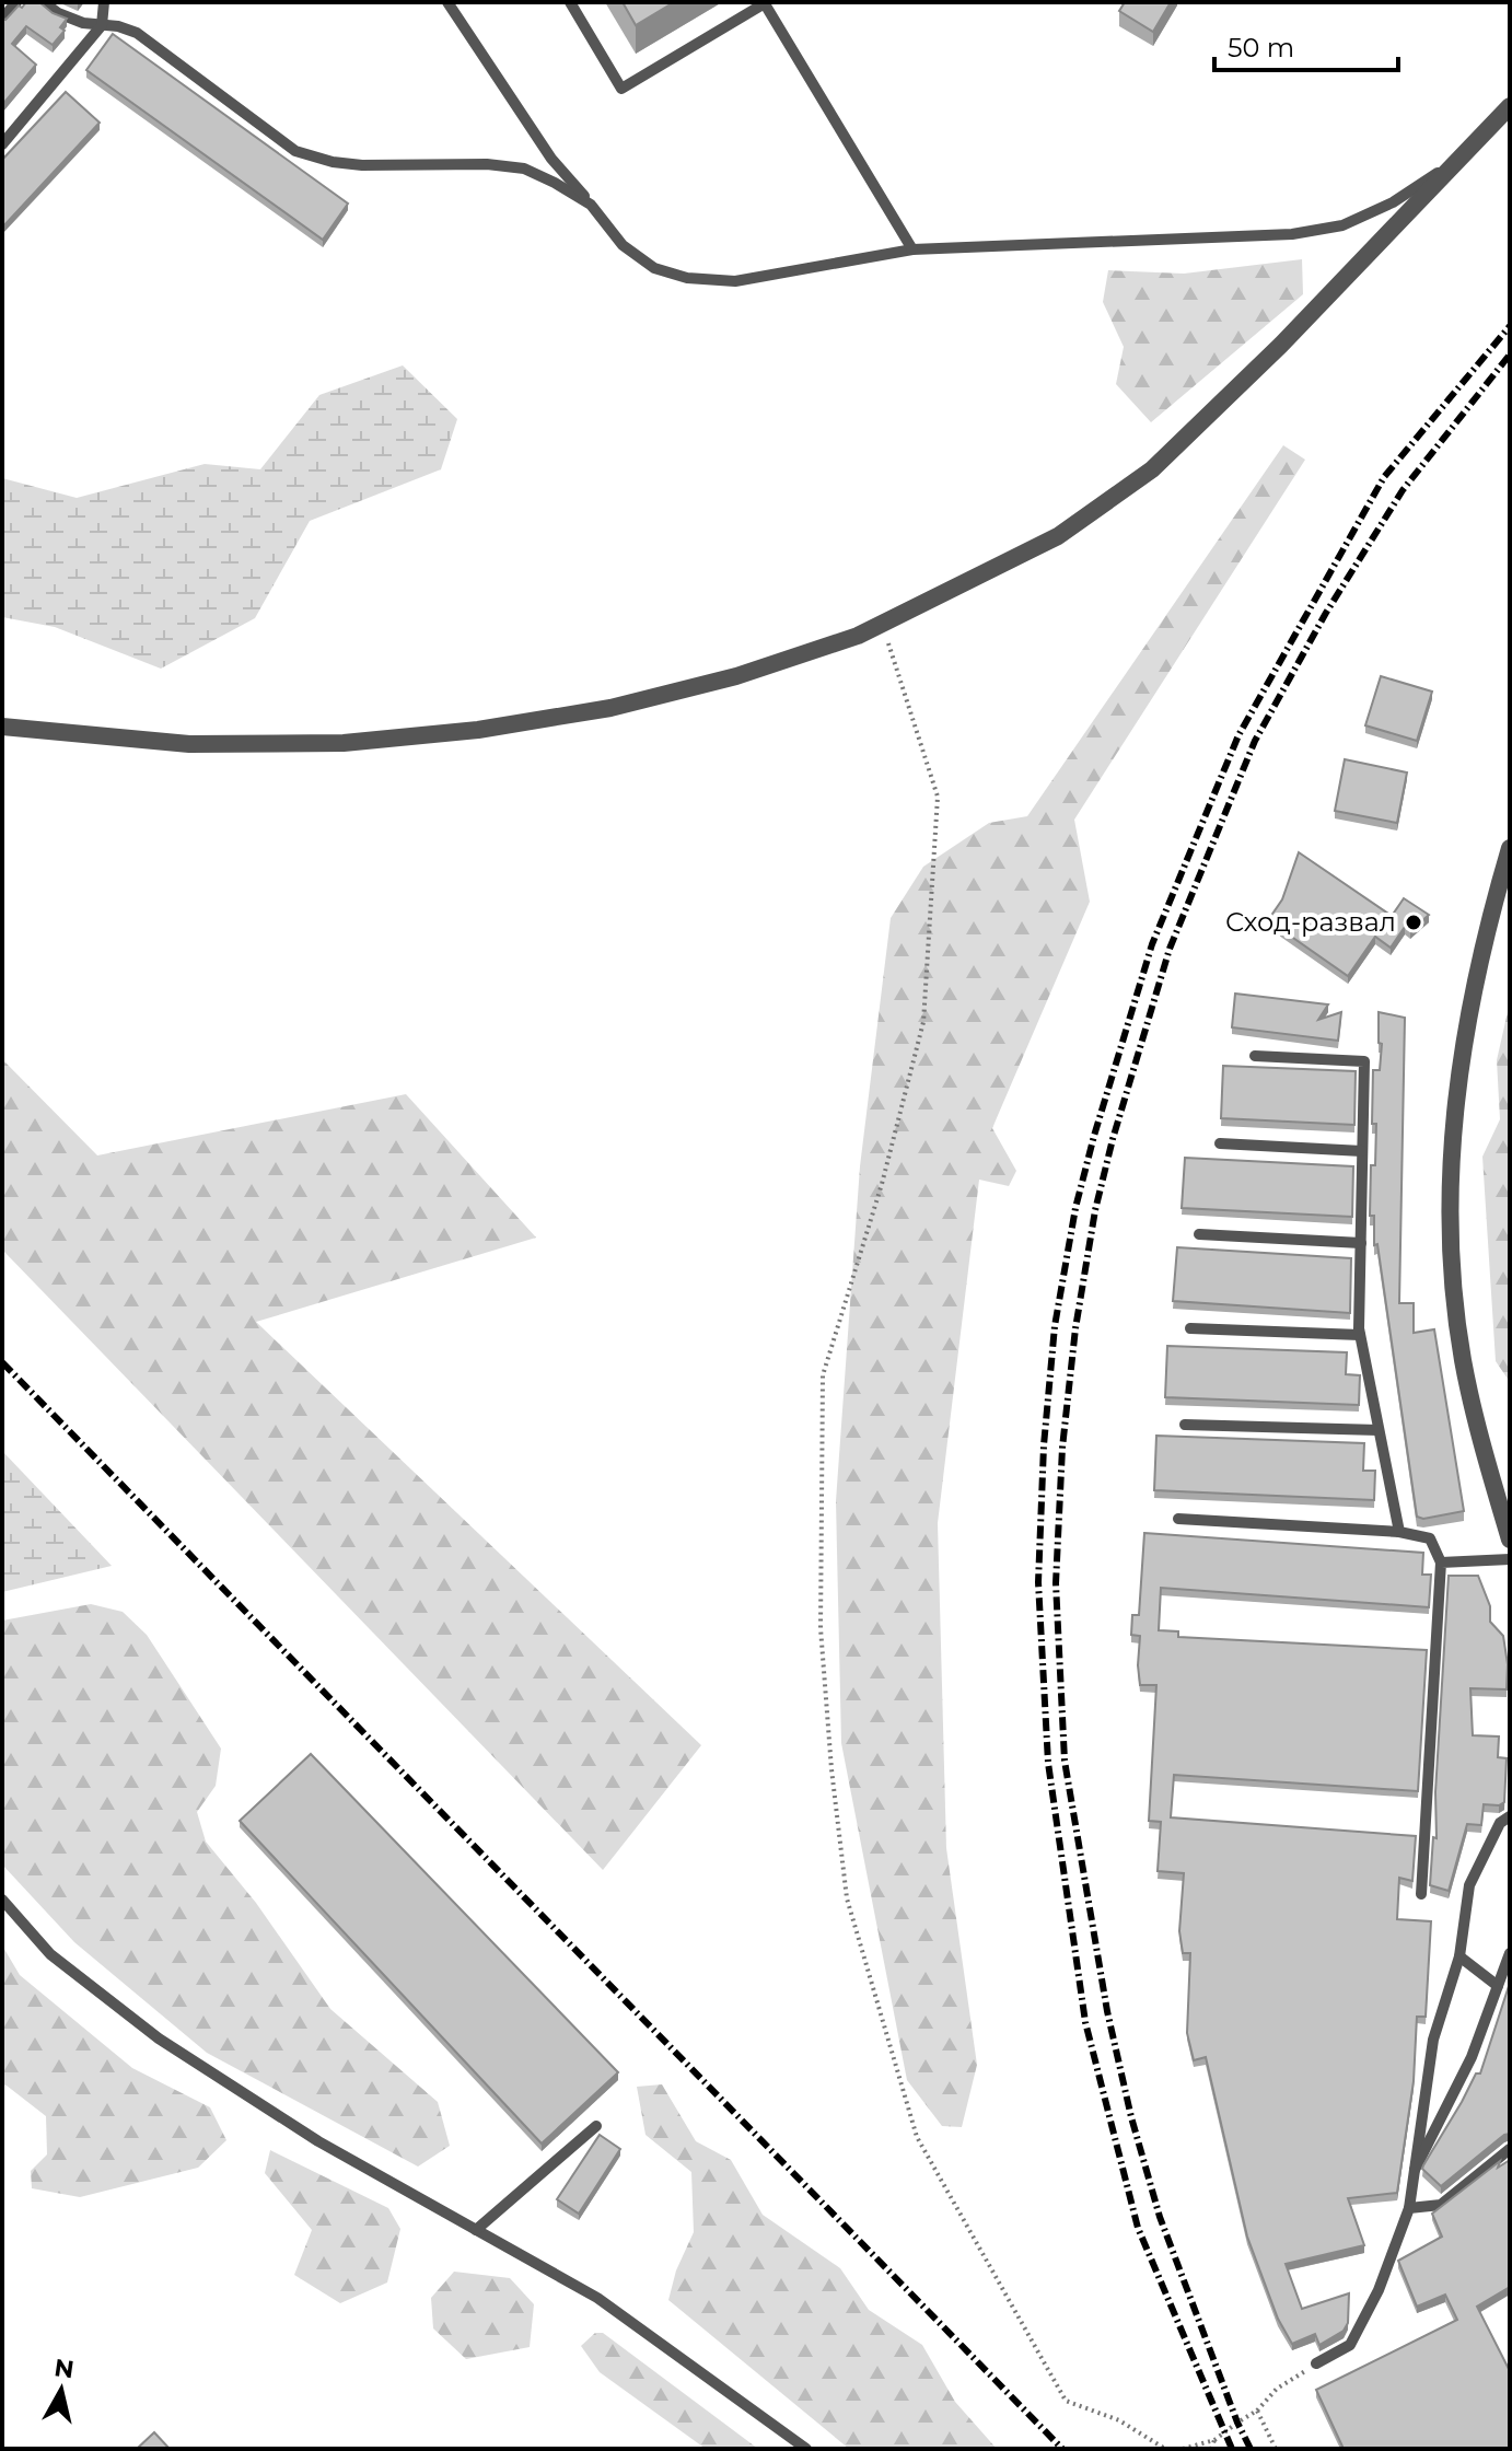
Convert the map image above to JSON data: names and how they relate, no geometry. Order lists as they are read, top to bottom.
{
  "places": ["Сход-развал"],
  "scale_bar": "50 m",
  "north": "top"
}
